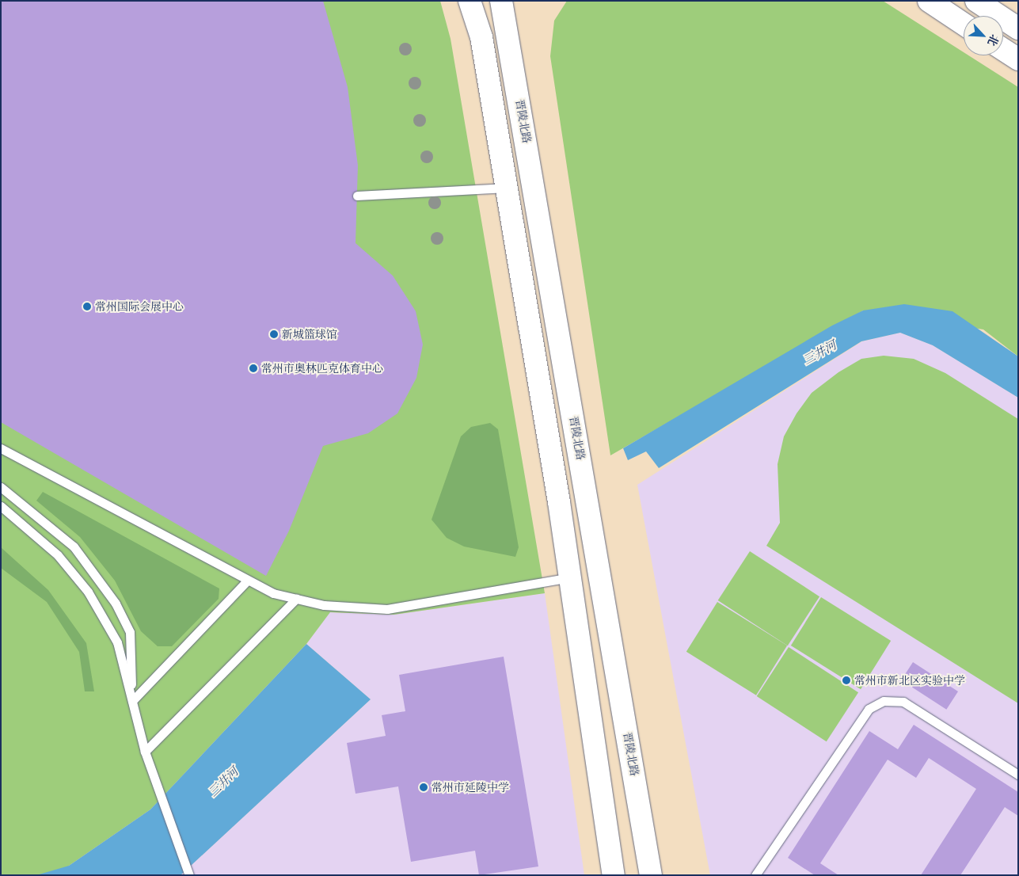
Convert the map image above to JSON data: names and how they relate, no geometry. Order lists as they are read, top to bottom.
{
  "streets": {
    "main road": ["晋陵北路"]
  },
  "water": ["三井河"],
  "places": [
    "常州国际会展中心",
    "新城篮球馆",
    "常州市奥林匹克体育中心",
    "常州市新北区实验中学",
    "常州市延陵中学"
  ],
  "north": "bottom right"
}
